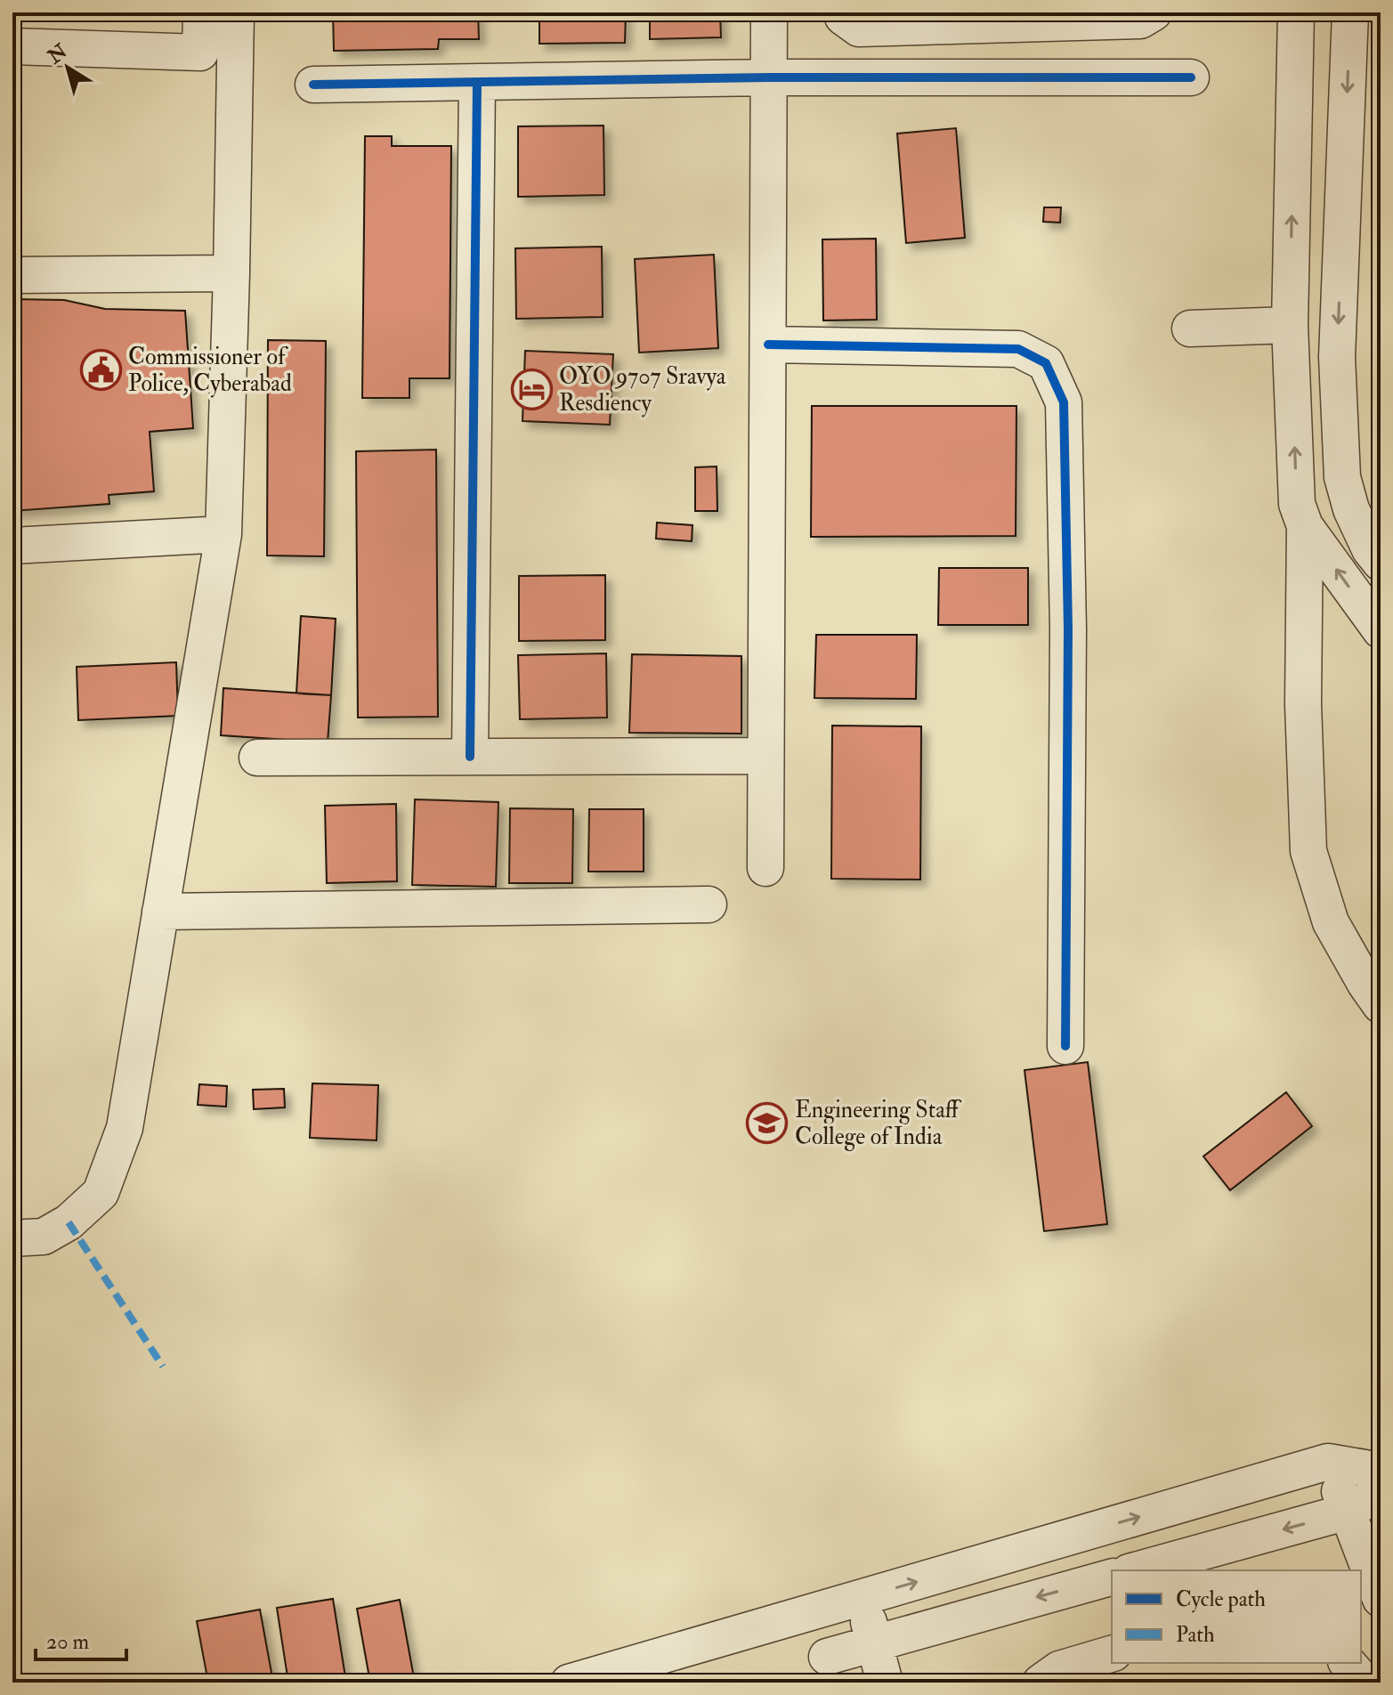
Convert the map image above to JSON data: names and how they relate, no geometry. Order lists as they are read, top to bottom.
{
  "places": {
    "public building": ["Commissioner of Police, Cyberabad"],
    "hotel": ["OYO 9707 Sravya Resdiency"],
    "school or university": ["Engineering Staff College of India"]
  },
  "legend": ["Cycle path", "Path"],
  "scale_bar": "20 m",
  "north": "top left"
}
